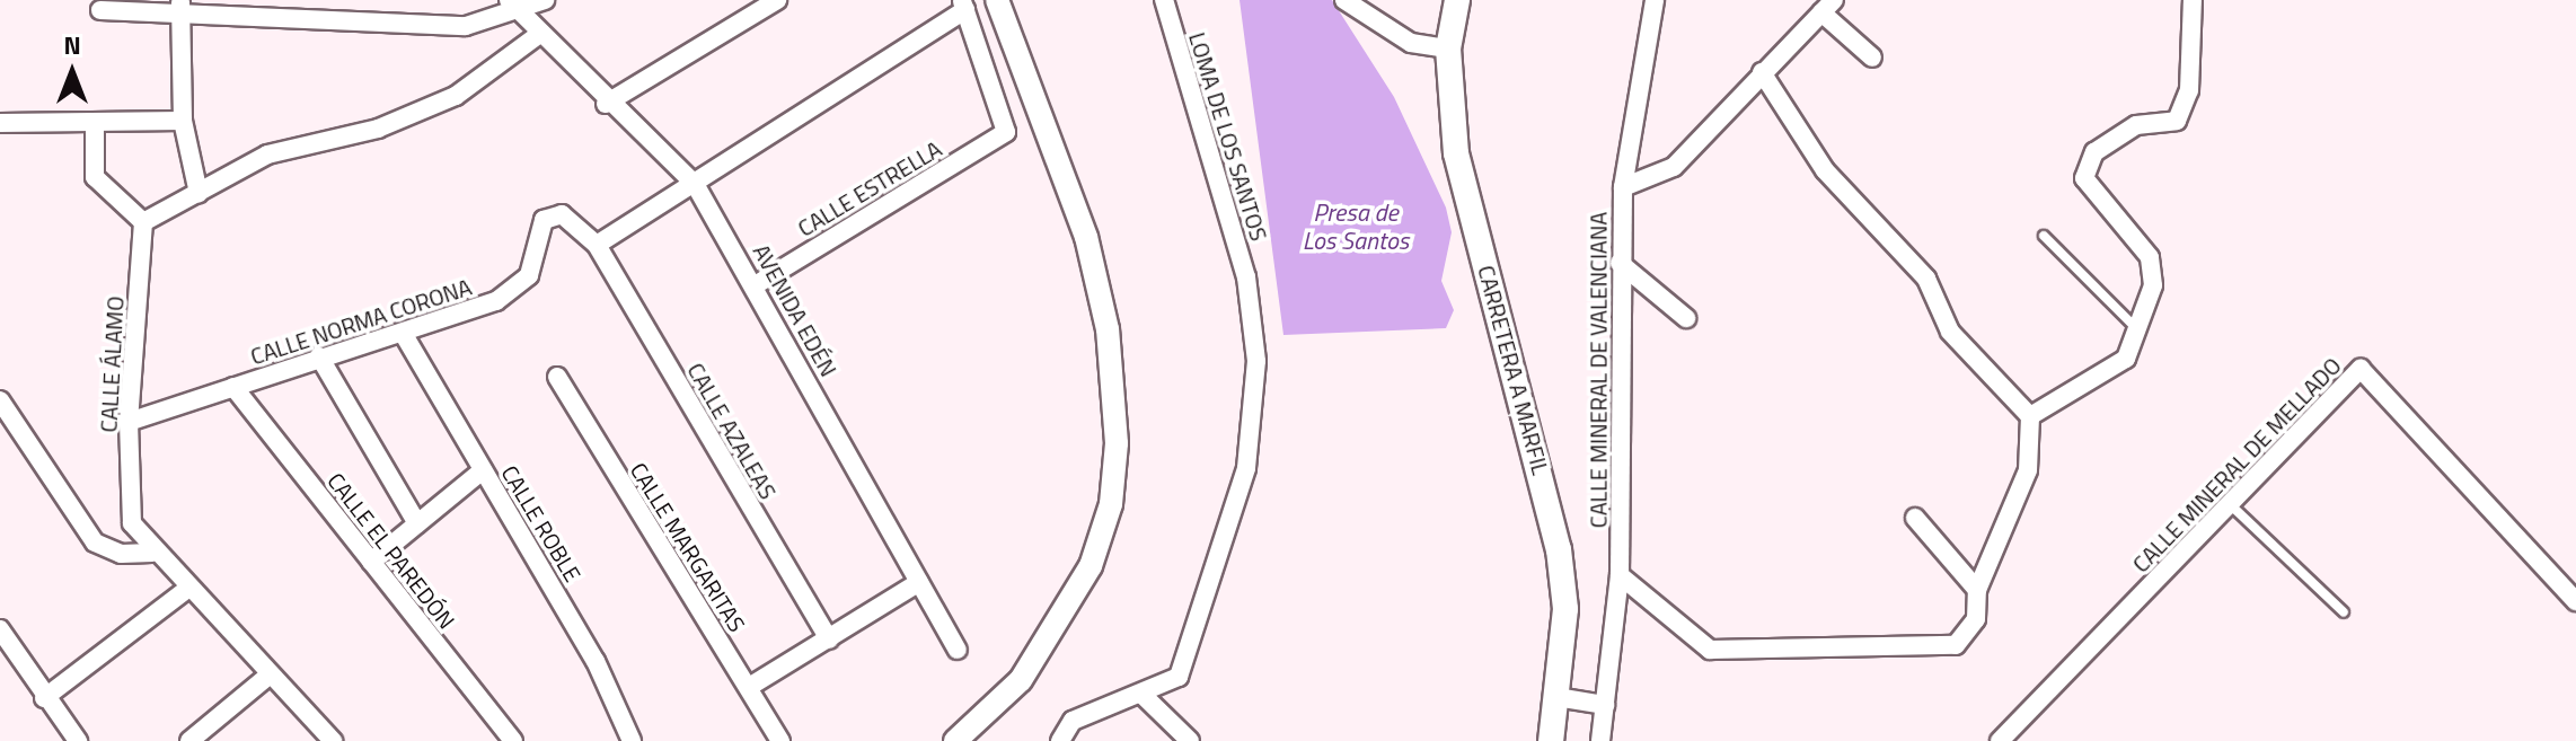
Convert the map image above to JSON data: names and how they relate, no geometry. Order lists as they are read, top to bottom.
{
  "streets": {
    "main road": ["CARRETERA A MARFIL"],
    "street": [
      "LOMA DE LOS SANTOS",
      "CALLE ESTRELLA",
      "AVENIDA EDÉN",
      "CALLE NORMA CORONA",
      "CALLE ÁLAMO",
      "CALLE MINERAL DE VALENCIANA",
      "CALLE AZALEAS",
      "CALLE MINERAL DE MELLADO",
      "CALLE ROBLE",
      "CALLE MARGARITAS",
      "CALLE EL PAREDÓN"
    ]
  },
  "crossings": [
    ["CALLE ESTRELLA", "AVENIDA EDÉN"],
    ["CALLE NORMA CORONA", "CALLE ÁLAMO"],
    ["CALLE NORMA CORONA", "CALLE AZALEAS"],
    ["CALLE NORMA CORONA", "CALLE ROBLE"],
    ["CALLE NORMA CORONA", "CALLE EL PAREDÓN"]
  ],
  "water": ["Presa de Los Santos"],
  "north": "top"
}
